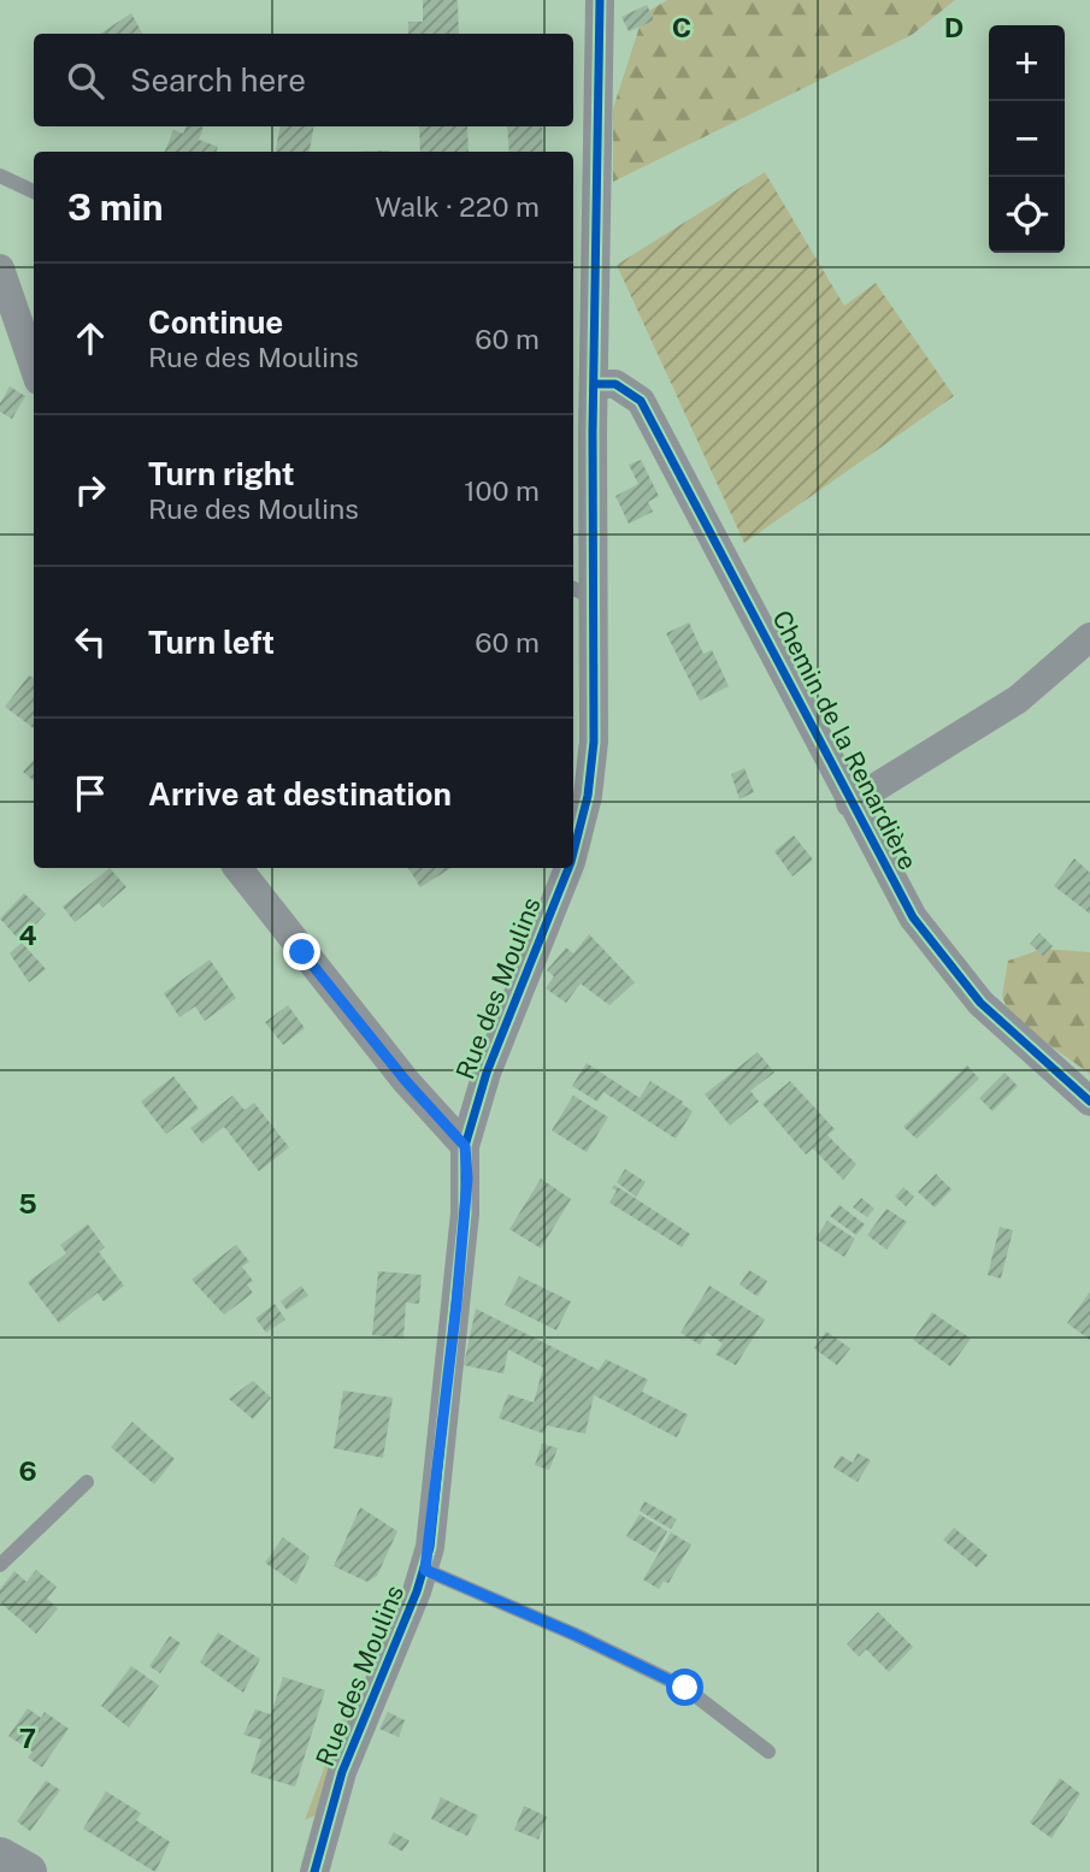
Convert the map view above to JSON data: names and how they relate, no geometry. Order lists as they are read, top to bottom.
{
  "streets": {
    "street": ["Chemin de la Renardière", "Rue des Moulins"]
  },
  "crossings": [
    ["Chemin de la Renardière", "Rue des Moulins"]
  ],
  "page": {
    "map_buttons": ["+", "−"],
    "search": "Search here",
    "heading": ["3 min", "Walk · 220 m"],
    "list": [
      ["Continue", "Rue des Moulins", "60 m"],
      ["Turn right", "Rue des Moulins", "100 m"],
      ["Turn left", "60 m"],
      "Arrive at destination"
    ]
  },
  "grid": {
    "columns": ["C", "D"],
    "rows": [
      "4",
      "5",
      "6",
      "7"
    ]
  }
}
